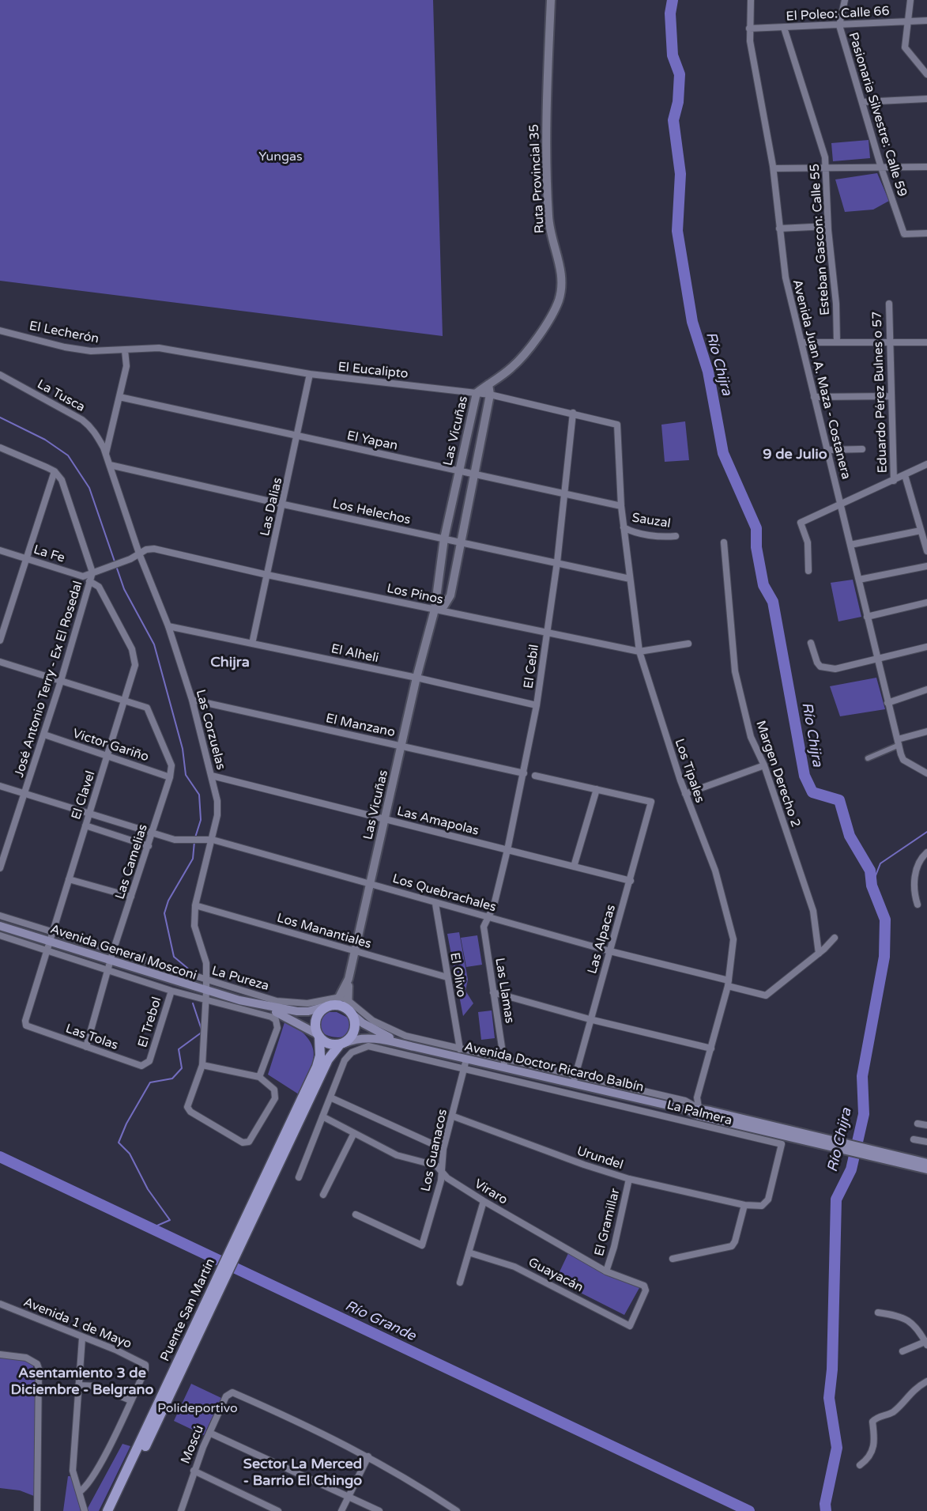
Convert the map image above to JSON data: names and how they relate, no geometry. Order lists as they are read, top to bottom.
{
  "streets": {
    "main road": ["Avenida General Mosconi", "Avenida Doctor Ricardo Balbín", "Puente San Martín"],
    "street": [
      "El Poleo: Calle 66",
      "Pasionaria Silvestre: Calle 59",
      "Ruta Provincial 35",
      "Esteban Gascon: Calle 55",
      "El Lecherón",
      "El Eucalipto",
      "Avenida Juan A. Maza - Costanera",
      "Eduardo Pérez Bulnes o 57",
      "La Tusca",
      "Las Vicuñas",
      "El Yapan",
      "Las Dalias",
      "Los Helechos",
      "Sauzal",
      "La Fe",
      "Los Pinos",
      "El Alheli",
      "El Cebil",
      "José Antonio Terry - Ex El Rosedal",
      "El Manzano",
      "Las Corzuelas",
      "Victor Gariño",
      "Los Tipales",
      "Margen Derecho 2",
      "El Clavel",
      "Las Amapolas",
      "Las Camelias",
      "Los Quebrachales",
      "Los Manantiales",
      "Las Alpacas",
      "El Olivo",
      "La Pureza",
      "Las Llamas",
      "El Trebol",
      "Las Tolas",
      "La Palmera",
      "Los Guanacos",
      "Urundel",
      "Viraro",
      "El Gramillar",
      "Guayacán",
      "Avenida 1 de Mayo",
      "Moscú"
    ]
  },
  "crossings": [
    ["El Poleo: Calle 66", "Pasionaria Silvestre: Calle 59"],
    ["El Poleo: Calle 66", "Esteban Gascon: Calle 55"],
    ["El Poleo: Calle 66", "Avenida Juan A. Maza - Costanera"],
    ["Ruta Provincial 35", "Las Vicuñas"],
    ["El Lecherón", "El Eucalipto"],
    ["El Eucalipto", "Las Vicuñas"],
    ["El Eucalipto", "Las Dalias"],
    ["El Eucalipto", "El Cebil"],
    ["El Eucalipto", "Los Tipales"],
    ["La Tusca", "Los Helechos"],
    ["La Tusca", "Las Corzuelas"],
    ["Las Vicuñas", "El Yapan"],
    ["Las Vicuñas", "Los Helechos"],
    ["Las Vicuñas", "Los Pinos"],
    ["Las Vicuñas", "El Alheli"],
    ["Las Vicuñas", "El Manzano"],
    ["Las Vicuñas", "Las Amapolas"],
    ["Las Vicuñas", "Los Quebrachales"],
    ["Las Vicuñas", "Los Manantiales"],
    ["Las Vicuñas", "La Pureza"],
    ["El Yapan", "Las Dalias"],
    ["El Yapan", "El Cebil"],
    ["El Yapan", "Los Tipales"],
    ["Las Dalias", "Los Helechos"],
    ["Las Dalias", "Los Pinos"],
    ["Las Dalias", "El Alheli"],
    ["Los Helechos", "El Cebil"],
    ["Los Helechos", "Los Tipales"],
    ["Sauzal", "Los Tipales"],
    ["La Fe", "Los Pinos"],
    ["La Fe", "José Antonio Terry - Ex El Rosedal"],
    ["La Fe", "Las Corzuelas"],
    ["Los Pinos", "El Cebil"],
    ["Los Pinos", "Las Corzuelas"],
    ["Los Pinos", "Los Tipales"],
    ["El Alheli", "El Cebil"],
    ["El Alheli", "Las Corzuelas"],
    ["El Cebil", "El Manzano"],
    ["El Cebil", "Las Amapolas"],
    ["El Cebil", "Los Quebrachales"],
    ["El Cebil", "Las Llamas"],
    ["José Antonio Terry - Ex El Rosedal", "Victor Gariño"],
    ["José Antonio Terry - Ex El Rosedal", "El Clavel"],
    ["José Antonio Terry - Ex El Rosedal", "Las Camelias"],
    ["José Antonio Terry - Ex El Rosedal", "Los Quebrachales"],
    ["El Manzano", "Las Corzuelas"],
    ["Las Corzuelas", "Las Amapolas"],
    ["Las Corzuelas", "Los Quebrachales"],
    ["Las Corzuelas", "Los Manantiales"],
    ["Las Corzuelas", "Avenida General Mosconi"],
    ["Las Corzuelas", "La Pureza"],
    ["Victor Gariño", "El Clavel"],
    ["Victor Gariño", "Las Camelias"],
    ["Los Tipales", "Los Quebrachales"],
    ["Los Tipales", "Avenida Doctor Ricardo Balbín"],
    ["Margen Derecho 2", "Los Quebrachales"],
    ["El Clavel", "Las Camelias"],
    ["El Clavel", "Los Quebrachales"],
    ["El Clavel", "Avenida General Mosconi"],
    ["El Clavel", "La Pureza"],
    ["El Clavel", "Las Tolas"],
    ["Las Amapolas", "Las Alpacas"],
    ["Las Camelias", "Los Quebrachales"],
    ["Las Camelias", "Avenida General Mosconi"],
    ["Las Camelias", "La Pureza"],
    ["Las Camelias", "Las Tolas"],
    ["Los Quebrachales", "Las Alpacas"],
    ["Los Quebrachales", "El Olivo"],
    ["Los Quebrachales", "Las Llamas"],
    ["Los Manantiales", "El Olivo"],
    ["Las Alpacas", "Avenida Doctor Ricardo Balbín"],
    ["Las Llamas", "Avenida Doctor Ricardo Balbín"],
    ["El Trebol", "Las Tolas"],
    ["Avenida Doctor Ricardo Balbín", "La Palmera"],
    ["Avenida Doctor Ricardo Balbín", "Los Guanacos"],
    ["La Palmera", "Los Guanacos"],
    ["Los Guanacos", "Urundel"],
    ["Los Guanacos", "Viraro"],
    ["Urundel", "El Gramillar"],
    ["Viraro", "El Gramillar"],
    ["Viraro", "Guayacán"]
  ],
  "districts": [
    "9 de Julio",
    "Chijra",
    "Asentamiento 3 de Diciembre - Belgrano",
    "Sector La Merced - Barrio El Chingo"
  ],
  "water": ["Río Chijra", "Río Grande"],
  "parks": ["Yungas", "Polideportivo"]
}
